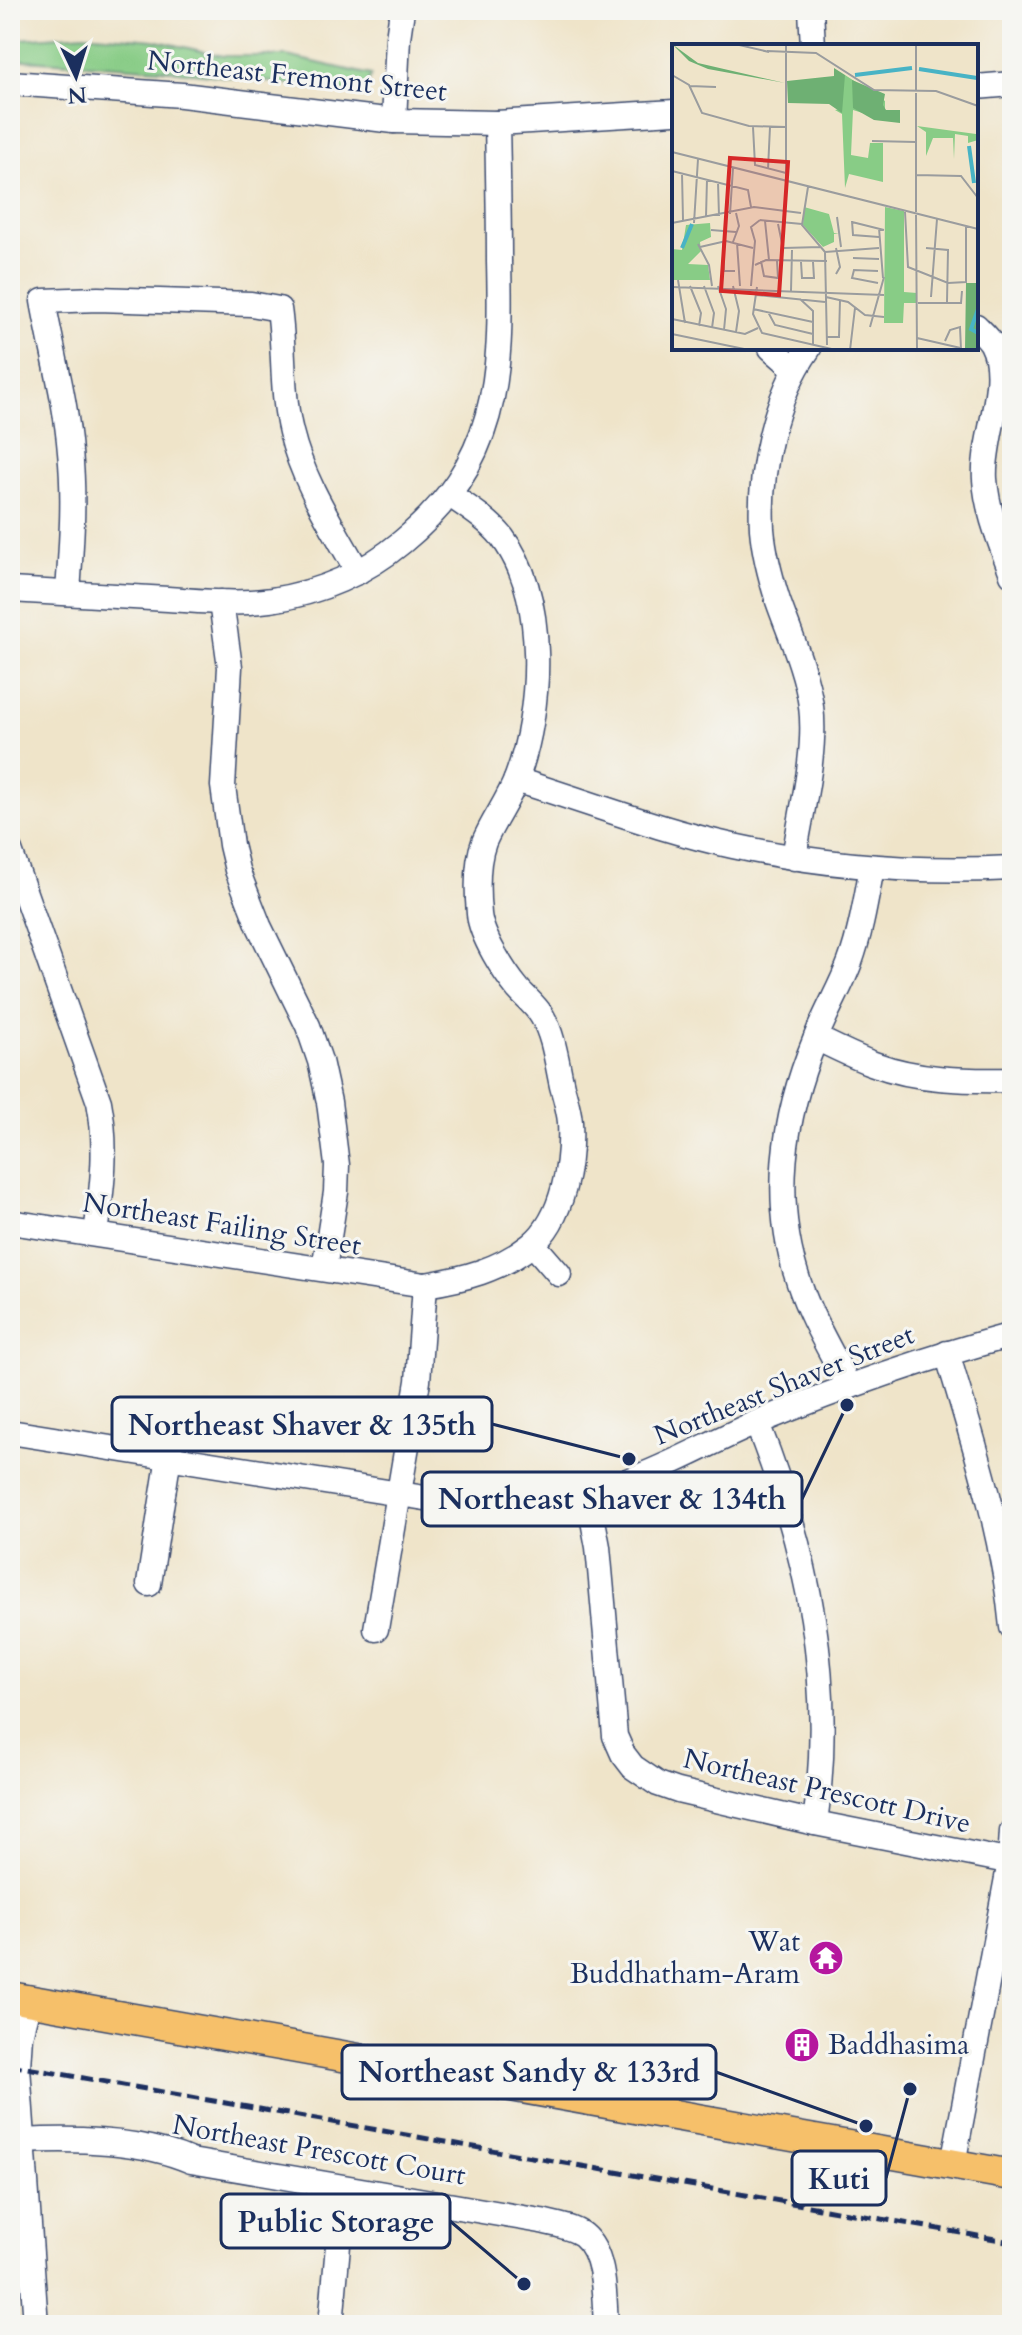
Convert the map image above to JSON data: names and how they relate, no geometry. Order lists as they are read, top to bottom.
{
  "streets": {
    "street": [
      "Northeast Fremont Street",
      "Northeast Failing Street",
      "Northeast Shaver Street",
      "Northeast Prescott Drive",
      "Northeast Prescott Court"
    ]
  },
  "crossings": [
    ["Northeast Shaver Street", "Northeast Prescott Drive"]
  ],
  "places": {
    "other": [
      "Northeast Shaver & 134th",
      "Northeast Shaver & 135th",
      "Kuti",
      "Northeast Sandy & 133rd",
      "Public Storage"
    ],
    "temple": ["Wat Buddhatham-Aram"],
    "building": ["Baddhasima"]
  },
  "north": "bottom"
}
